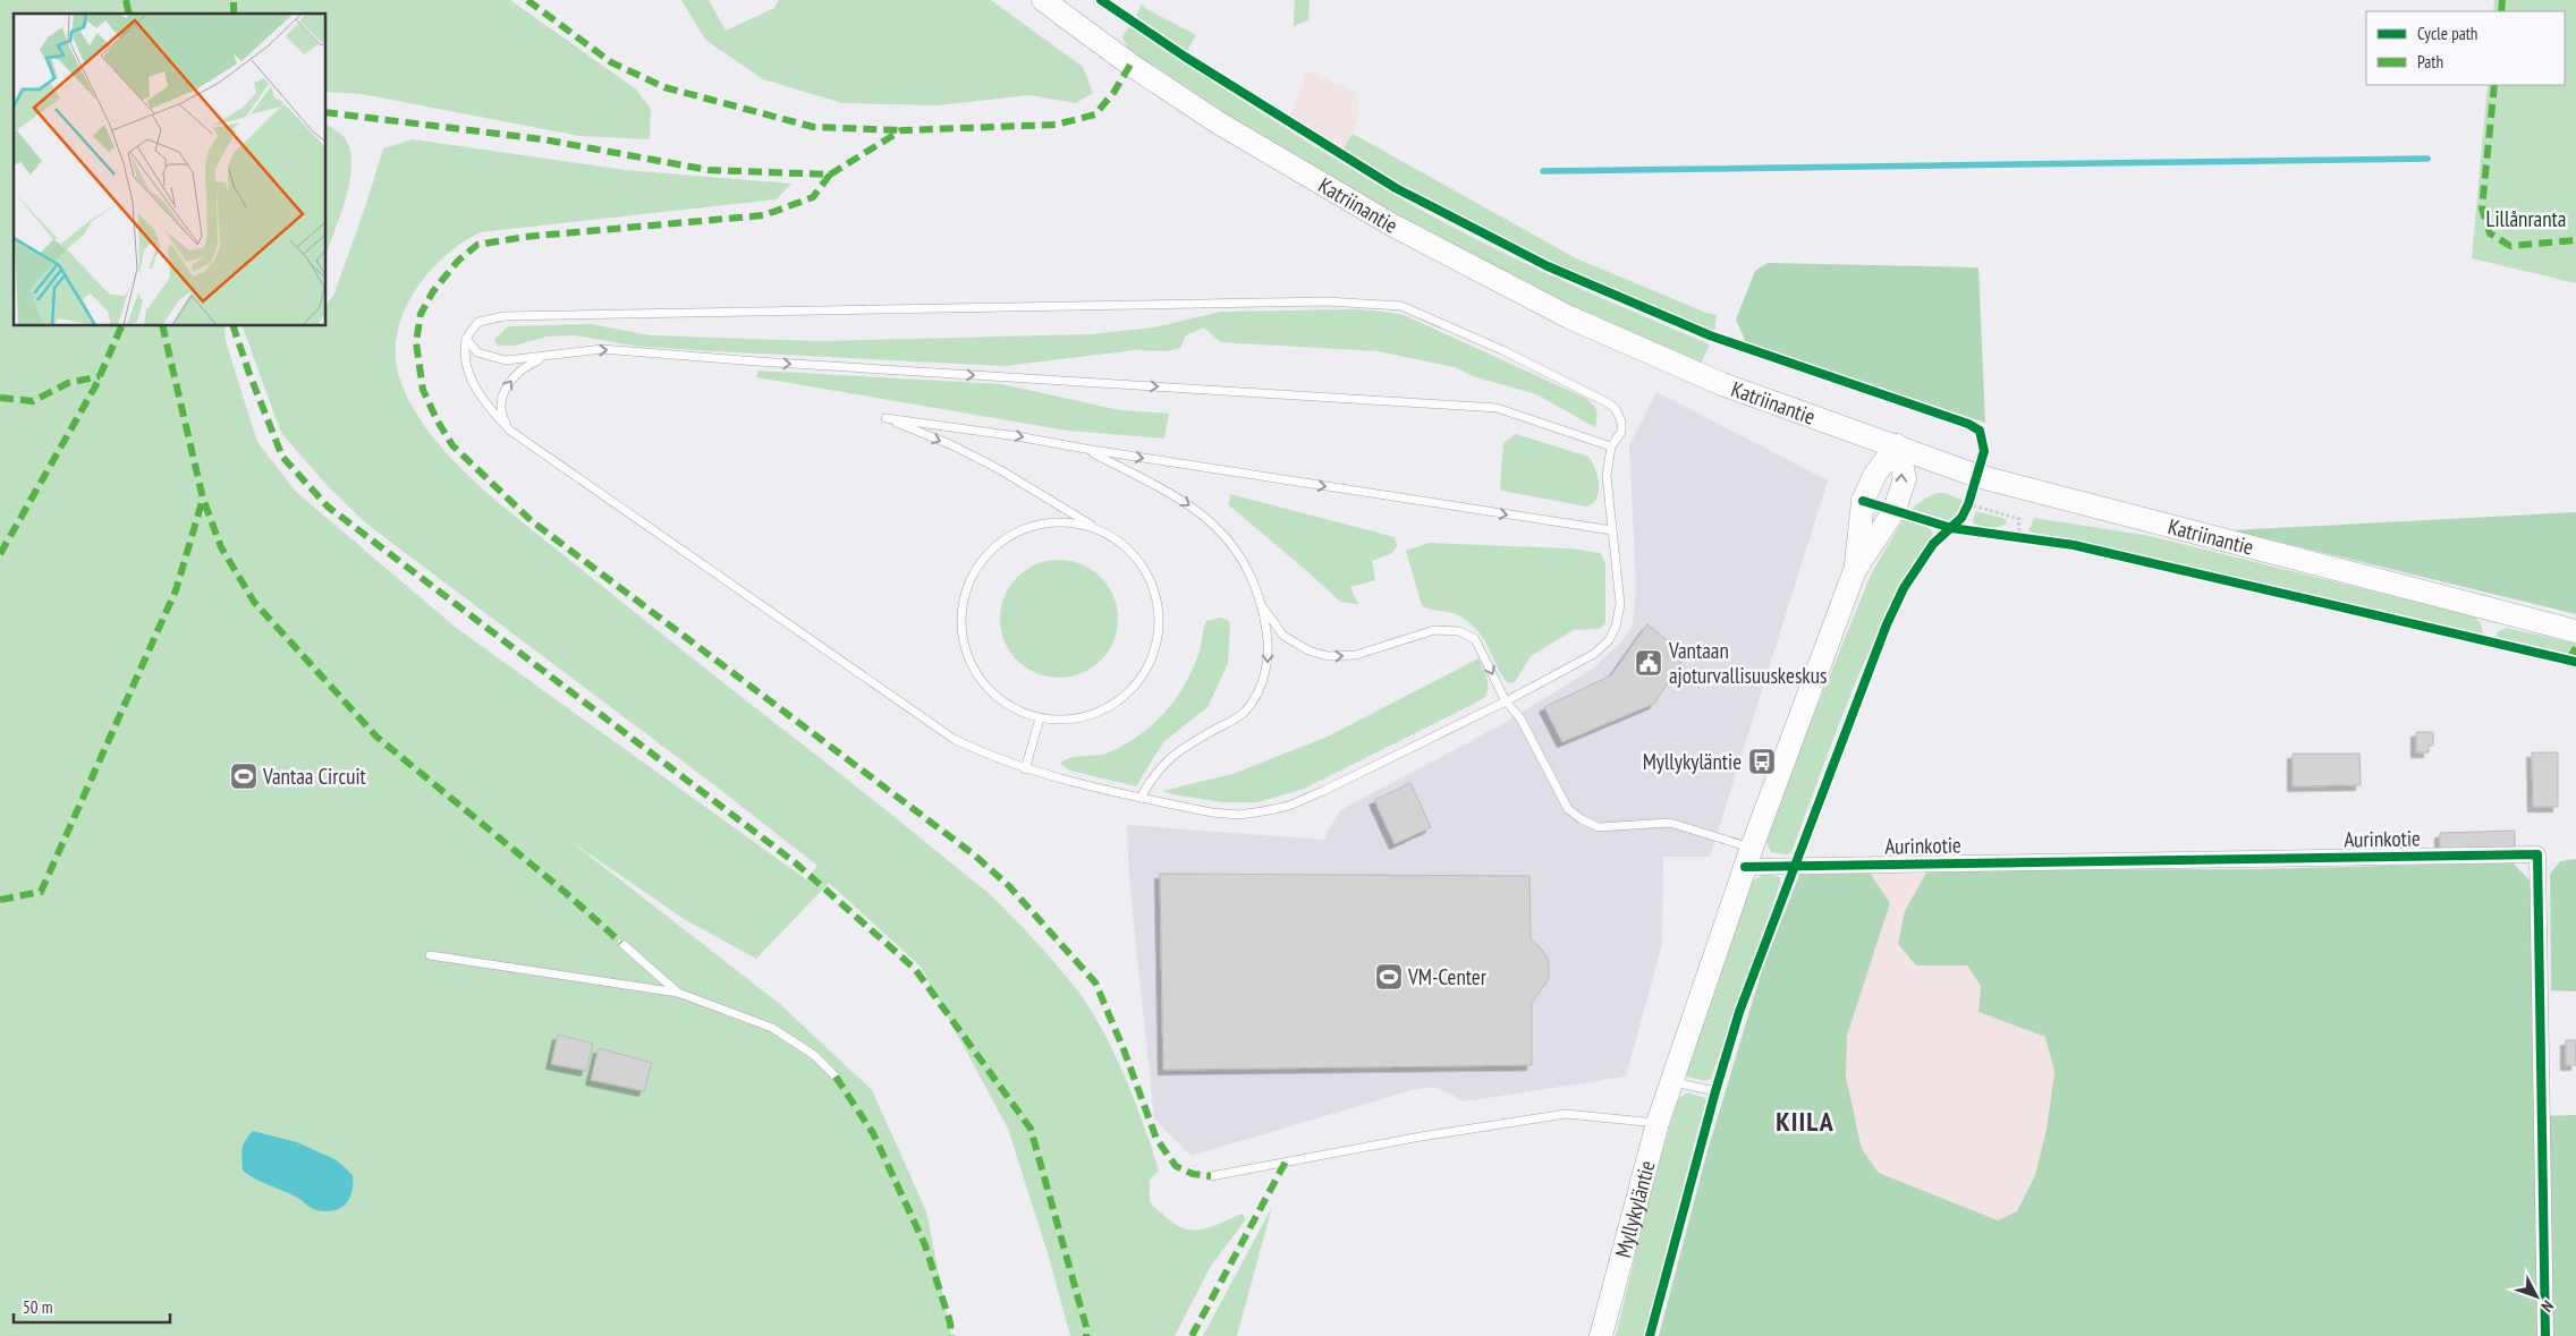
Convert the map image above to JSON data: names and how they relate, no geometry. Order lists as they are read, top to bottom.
{
  "streets": {
    "main road": ["Katriinantie", "Myllykyläntie"],
    "street": ["Aurinkotie"]
  },
  "crossings": [
    ["Katriinantie", "Myllykyläntie"],
    ["Aurinkotie", "Myllykyläntie"]
  ],
  "districts": ["KIILA"],
  "parks": ["Lillånranta"],
  "places": {
    "public building": ["Vantaan ajoturvallisuuskeskus"],
    "bus stop": ["Myllykyläntie"],
    "sports": ["Vantaa Circuit", "VM-Center"]
  },
  "legend": ["Cycle path", "Path"],
  "scale_bar": "50 m",
  "north": "bottom right"
}
